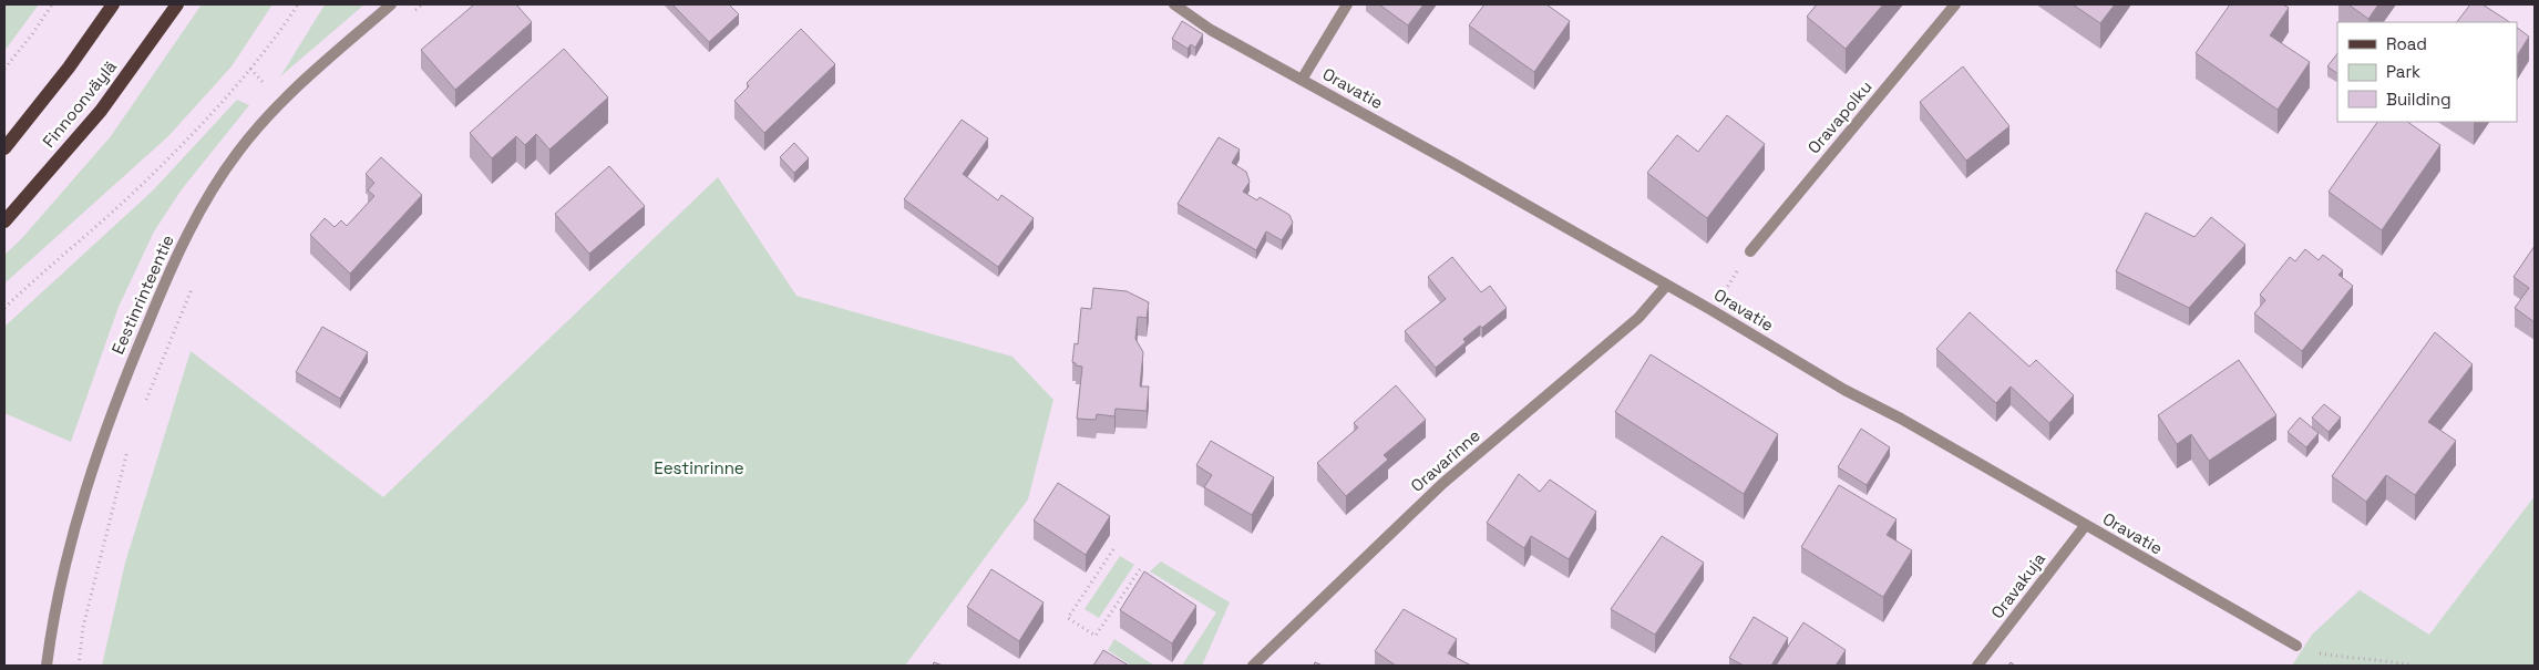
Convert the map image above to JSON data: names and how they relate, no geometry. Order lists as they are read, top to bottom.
{
  "streets": {
    "main road": ["Finnoonväylä"],
    "street": [
      "Oravatie",
      "Oravapolku",
      "Eestinrinteentie",
      "Oravarinne",
      "Oravakuja"
    ]
  },
  "crossings": [
    ["Oravatie", "Oravarinne"],
    ["Oravatie", "Oravakuja"]
  ],
  "parks": ["Eestinrinne"],
  "legend": ["Road", "Park", "Building"]
}
